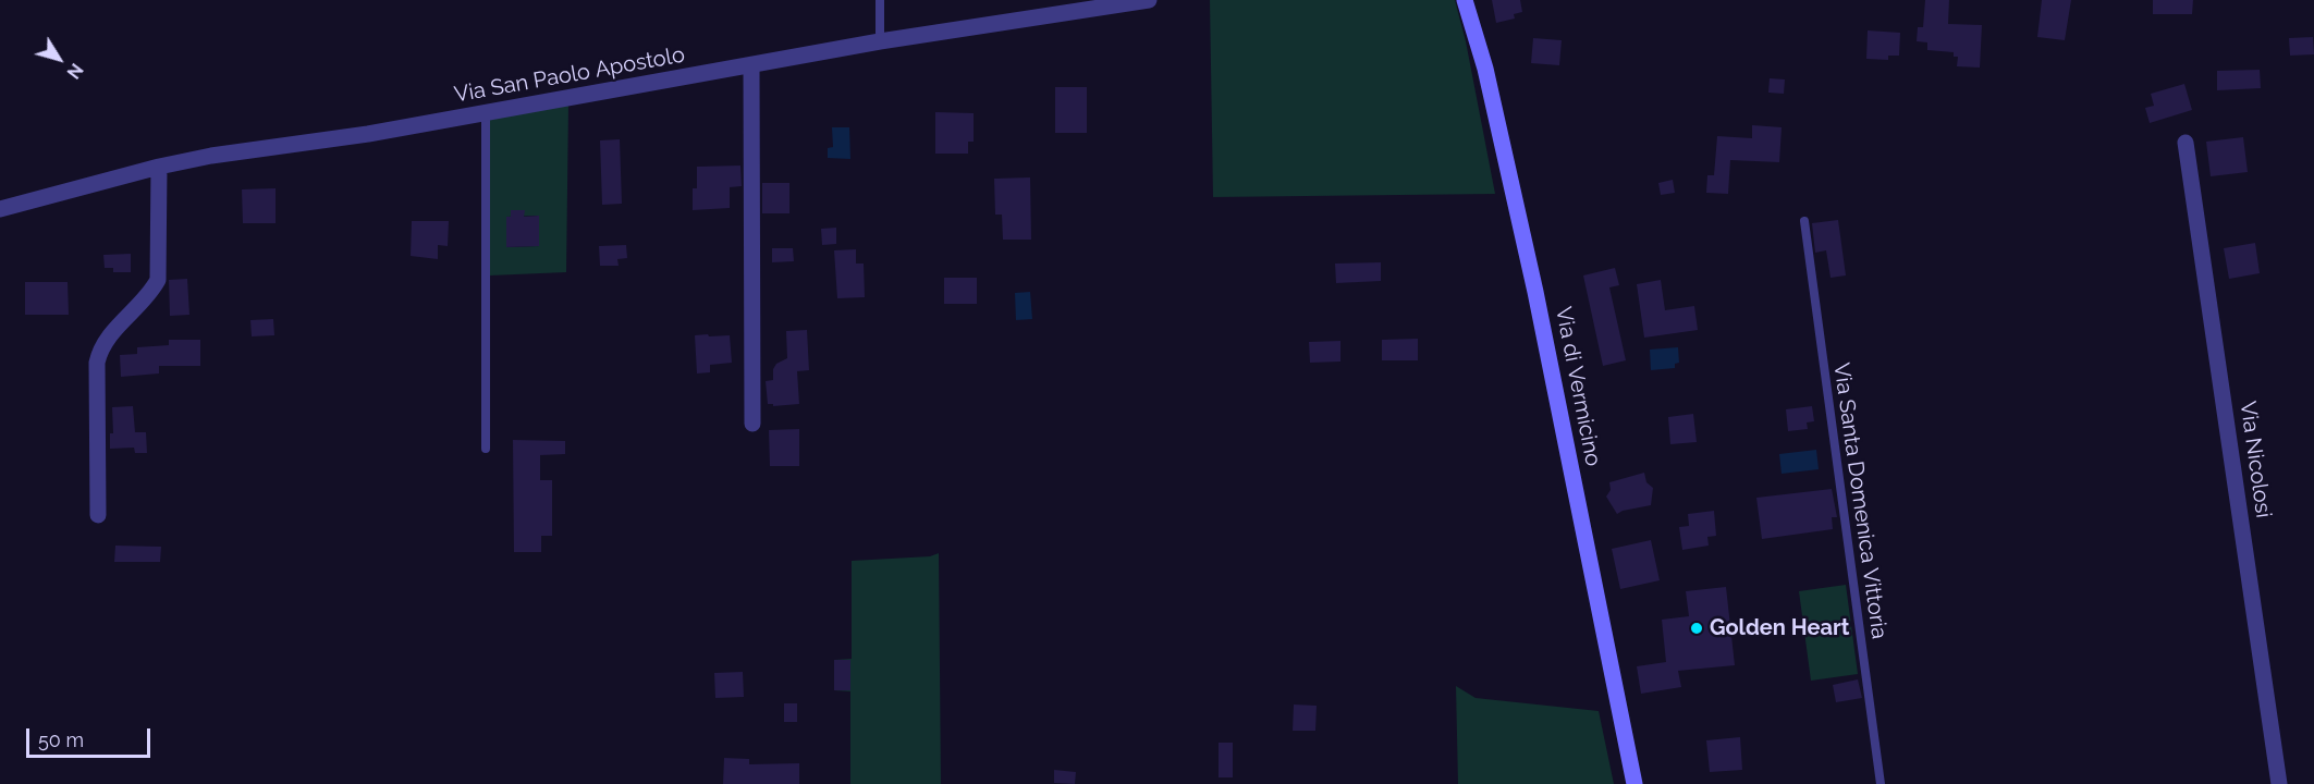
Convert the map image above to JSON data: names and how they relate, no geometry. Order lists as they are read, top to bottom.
{
  "streets": {
    "main road": ["Via di Vermicino"],
    "street": ["Via San Paolo Apostolo", "Via Nicolosi"],
    "lane": ["Via Santa Domenica Vittoria"]
  },
  "places": ["Golden Heart"],
  "scale_bar": "50 m",
  "north": "bottom right"
}
